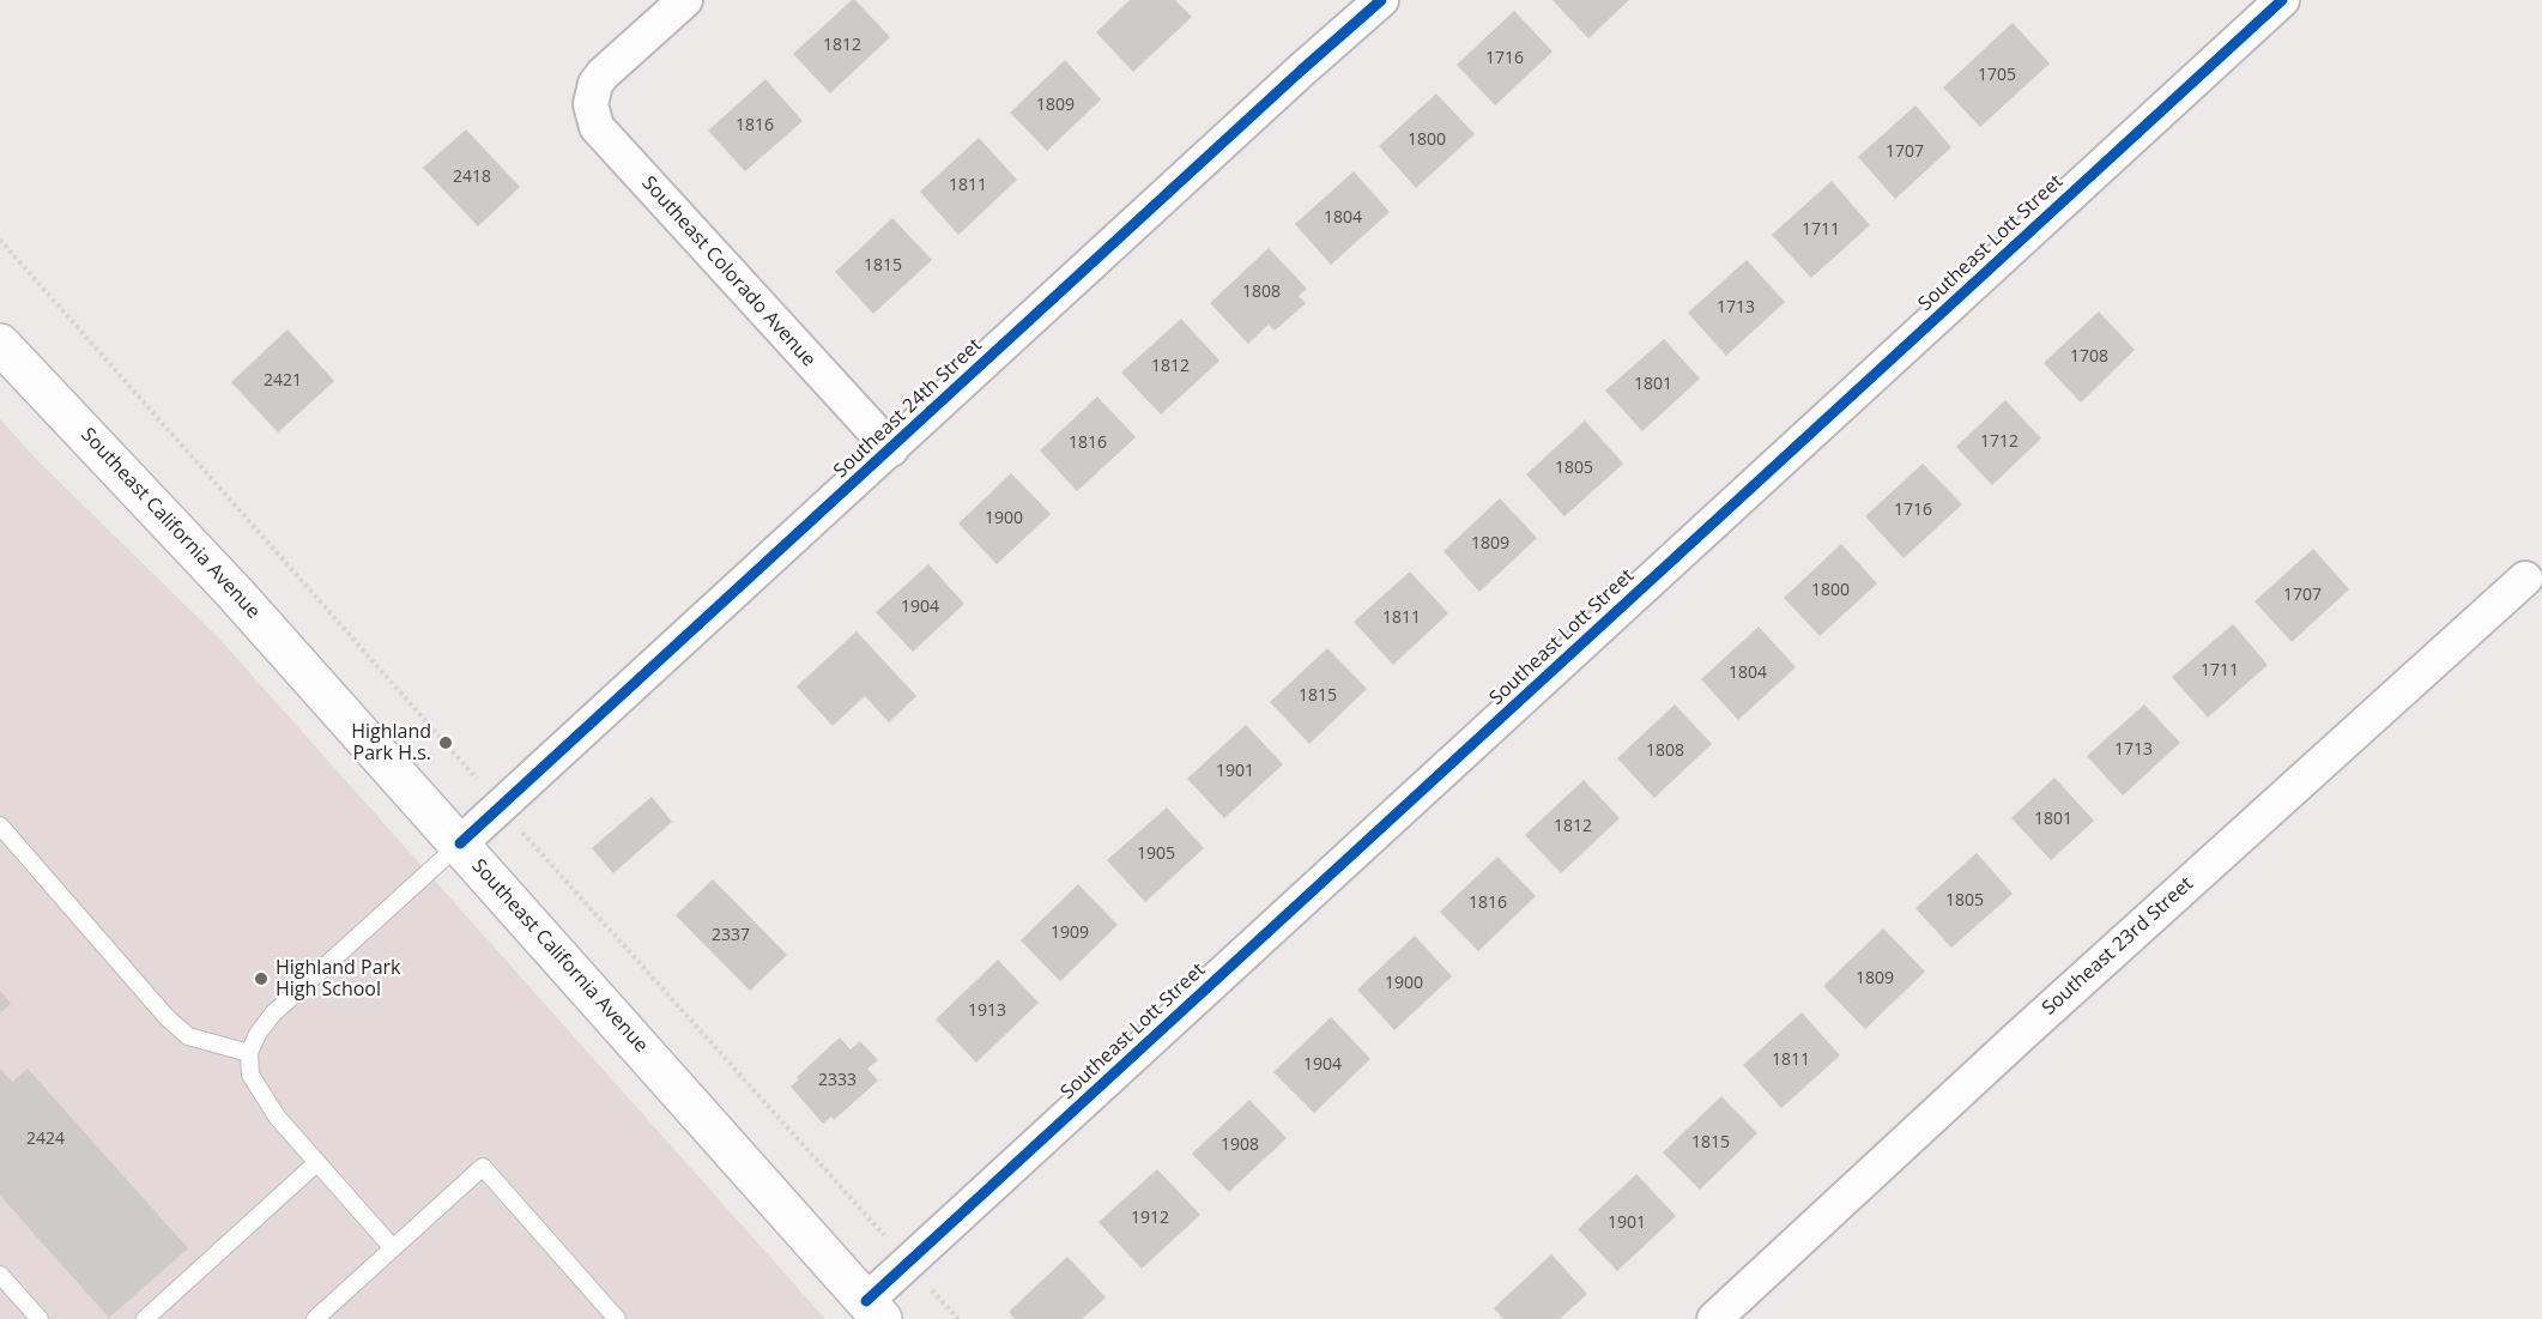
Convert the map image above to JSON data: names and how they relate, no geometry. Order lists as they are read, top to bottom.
{
  "streets": {
    "main road": ["Southeast California Avenue"],
    "street": [
      "Southeast Lott Street",
      "Southeast Colorado Avenue",
      "Southeast 24th Street",
      "Southeast 23rd Street"
    ]
  },
  "crossings": [
    ["Southeast Lott Street", "Southeast California Avenue"],
    ["Southeast Colorado Avenue", "Southeast 24th Street"],
    ["Southeast 24th Street", "Southeast California Avenue"]
  ],
  "places": ["Highland Park H.s.", "Highland Park High School"],
  "house_numbers": [
    "1812",
    "1716",
    "1705",
    "1809",
    "1816",
    "1800",
    "1707",
    "2418",
    "1811",
    "1804",
    "1711",
    "1815",
    "1808",
    "1713",
    "1708",
    "1812",
    "2421",
    "1801",
    "1712",
    "1816",
    "1805",
    "1716",
    "1900",
    "1809",
    "1800",
    "1707",
    "1904",
    "1811",
    "1711",
    "1804",
    "1815",
    "1713",
    "1808",
    "1901",
    "1801",
    "1812",
    "1905",
    "1805",
    "1816",
    "1909",
    "2337",
    "1809",
    "1900",
    "1913",
    "1811",
    "1904",
    "2333",
    "2424",
    "1815",
    "1908",
    "1912",
    "1901"
  ]
}
